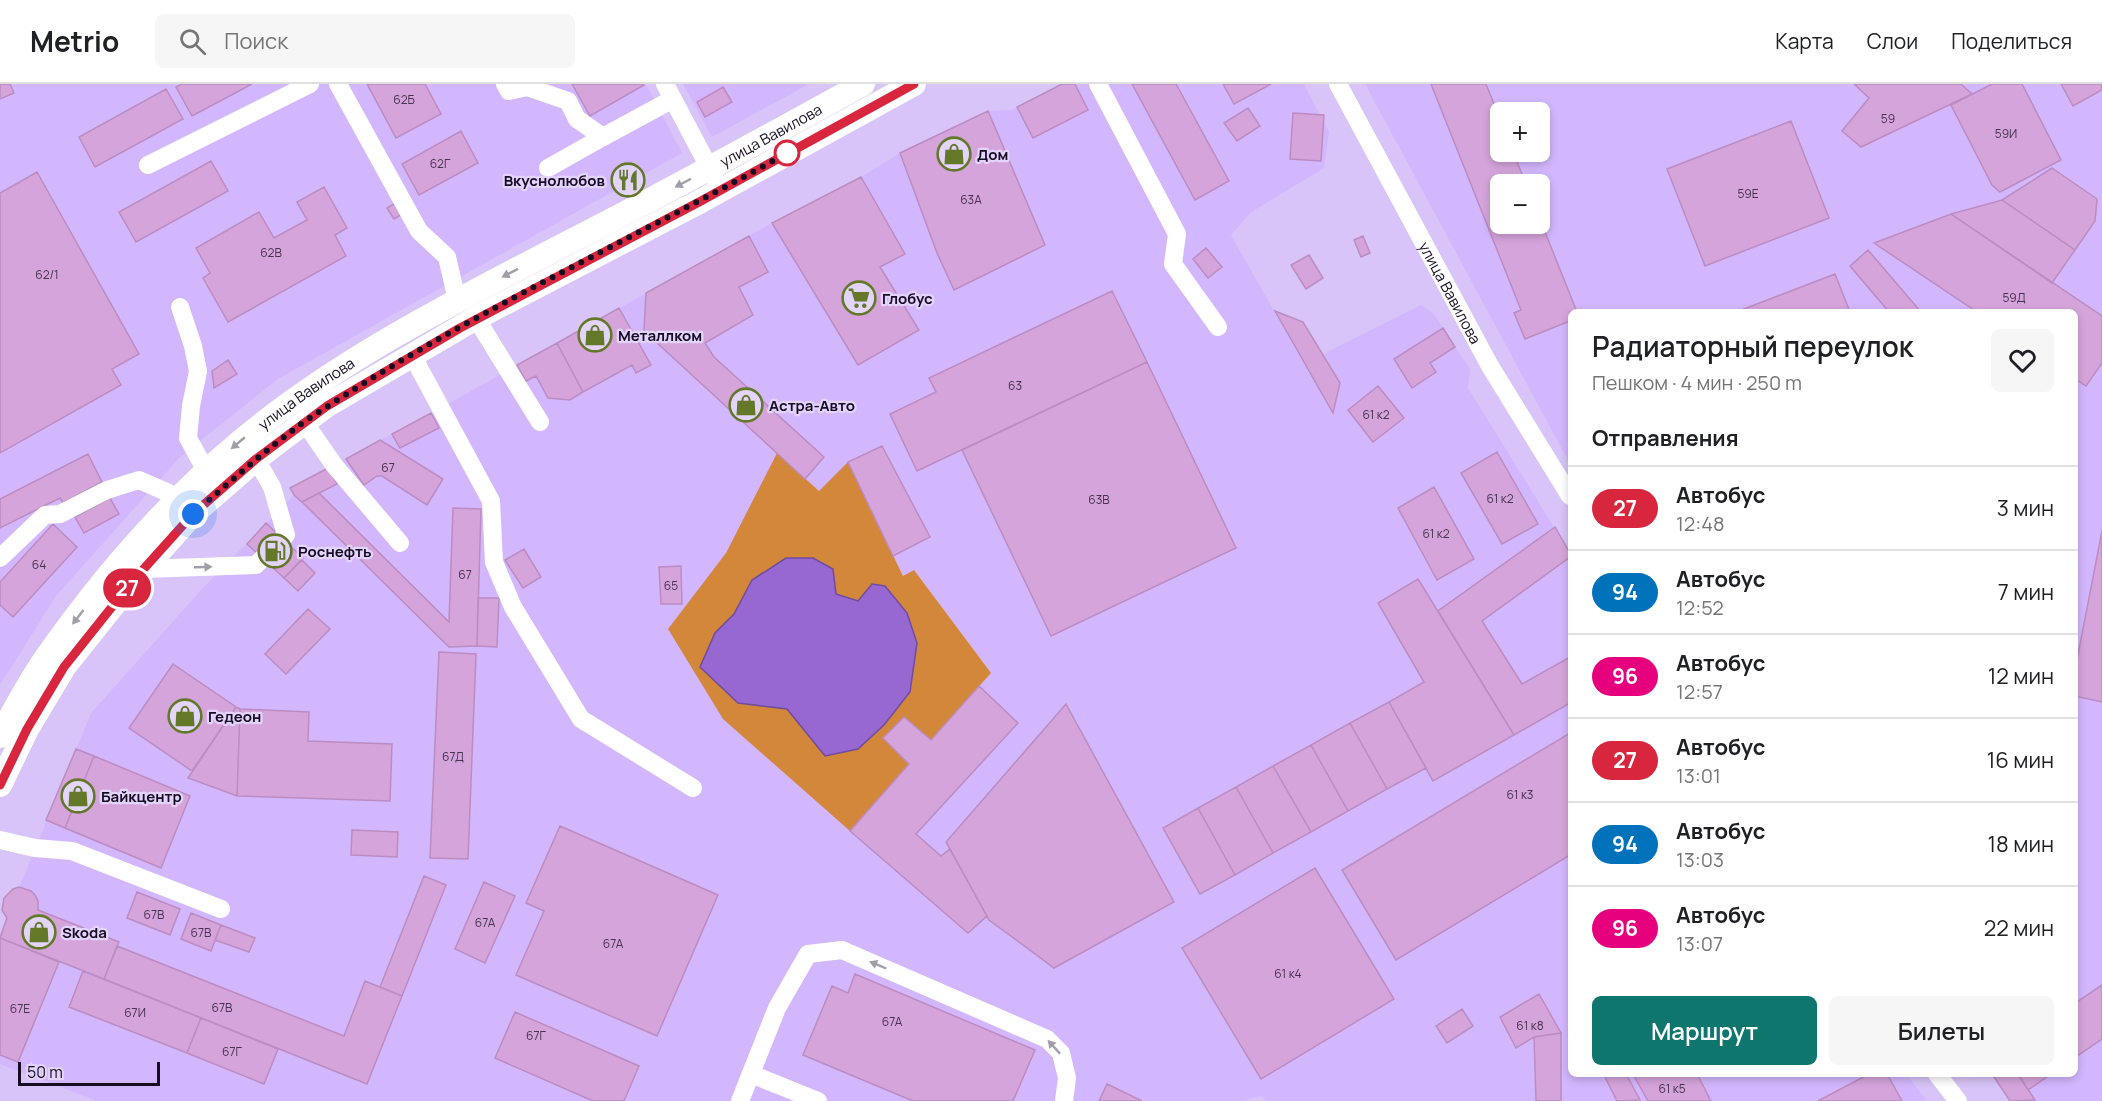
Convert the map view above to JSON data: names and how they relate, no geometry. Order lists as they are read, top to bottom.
{
  "streets": {
    "main road": ["улица Вавилова"]
  },
  "places": {
    "shop": [
      "Дом",
      "Металлком",
      "Астра-Авто",
      "Гедеон",
      "Байкцентр",
      "Skoda"
    ],
    "restaurant": ["Вкуснолюбов"],
    "supermarket": ["Глобус"],
    "fuel station": ["Роснефть"]
  },
  "lines": ["bus line 27"],
  "house_numbers": [
    "62Б",
    "59",
    "59И",
    "62Г",
    "59Е",
    "63А",
    "62В",
    "62/1",
    "59Д",
    "63",
    "61 к2",
    "67",
    "61 к2",
    "63В",
    "61 к2",
    "64",
    "67",
    "65",
    "67Д",
    "61 к3",
    "67В",
    "67А",
    "67В",
    "67А",
    "61 к4",
    "67В",
    "67Е",
    "67И",
    "67А",
    "61 к8",
    "67Г",
    "67Г",
    "61 к5"
  ],
  "scale_bar": "50 m",
  "page": {
    "header": "Metrio",
    "search": "Поиск",
    "nav": ["Карта", "Слои", "Поделиться"],
    "on_map": "27",
    "map_buttons": ["+", "−"],
    "heading": [
      ["Радиаторный переулок", "Пешком · 4 мин · 250 m"],
      "Отправления"
    ],
    "list": [
      {
        "mark": "27",
        "name": "Автобус",
        "note": "12:48",
        "value": "3 мин"
      },
      {
        "mark": "94",
        "name": "Автобус",
        "note": "12:52",
        "value": "7 мин"
      },
      {
        "mark": "96",
        "name": "Автобус",
        "note": "12:57",
        "value": "12 мин"
      },
      {
        "mark": "27",
        "name": "Автобус",
        "note": "13:01",
        "value": "16 мин"
      },
      {
        "mark": "94",
        "name": "Автобус",
        "note": "13:03",
        "value": "18 мин"
      },
      {
        "mark": "96",
        "name": "Автобус",
        "note": "13:07",
        "value": "22 мин"
      }
    ],
    "buttons": ["Маршрут", "Билеты"],
    "scale": "50 m"
  }
}
